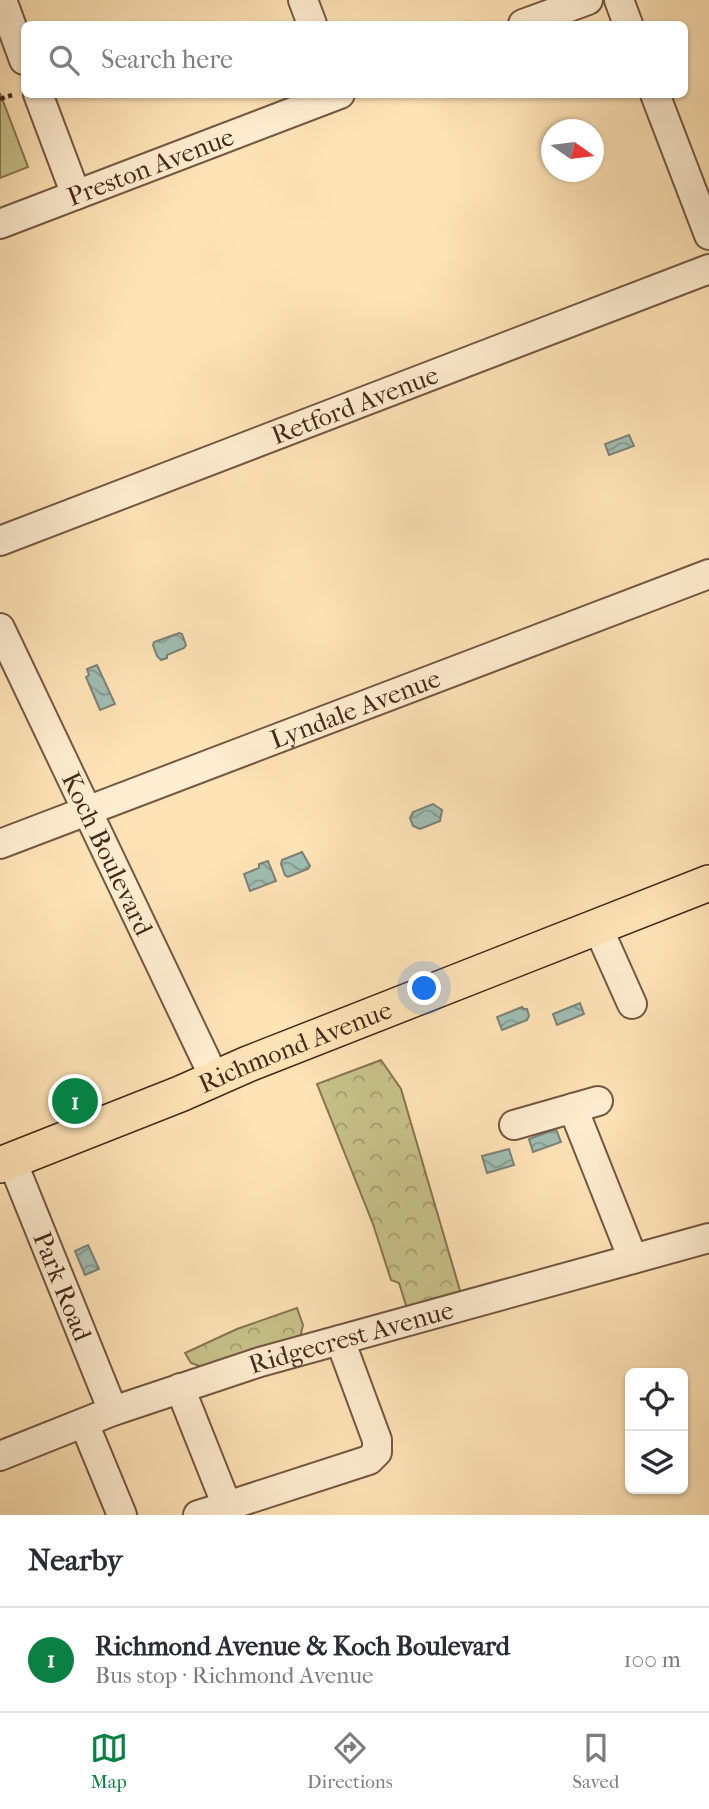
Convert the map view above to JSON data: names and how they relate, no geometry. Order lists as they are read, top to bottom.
{
  "streets": {
    "main road": ["Richmond Avenue"],
    "street": [
      "Preston Avenue",
      "Retford Avenue",
      "Lyndale Avenue",
      "Koch Boulevard",
      "Park Road",
      "Ridgecrest Avenue"
    ]
  },
  "crossings": [
    ["Lyndale Avenue", "Koch Boulevard"],
    ["Koch Boulevard", "Richmond Avenue"],
    ["Richmond Avenue", "Park Road"],
    ["Park Road", "Ridgecrest Avenue"]
  ],
  "north": "right",
  "page": {
    "search": "Search here",
    "pins": "1",
    "heading": "Nearby",
    "list": [
      {
        "mark": "1",
        "name": "Richmond Avenue & Koch Boulevard",
        "note": "Bus stop · Richmond Avenue",
        "value": "100 m"
      }
    ],
    "nav": ["Map", "Directions", "Saved"]
  }
}
